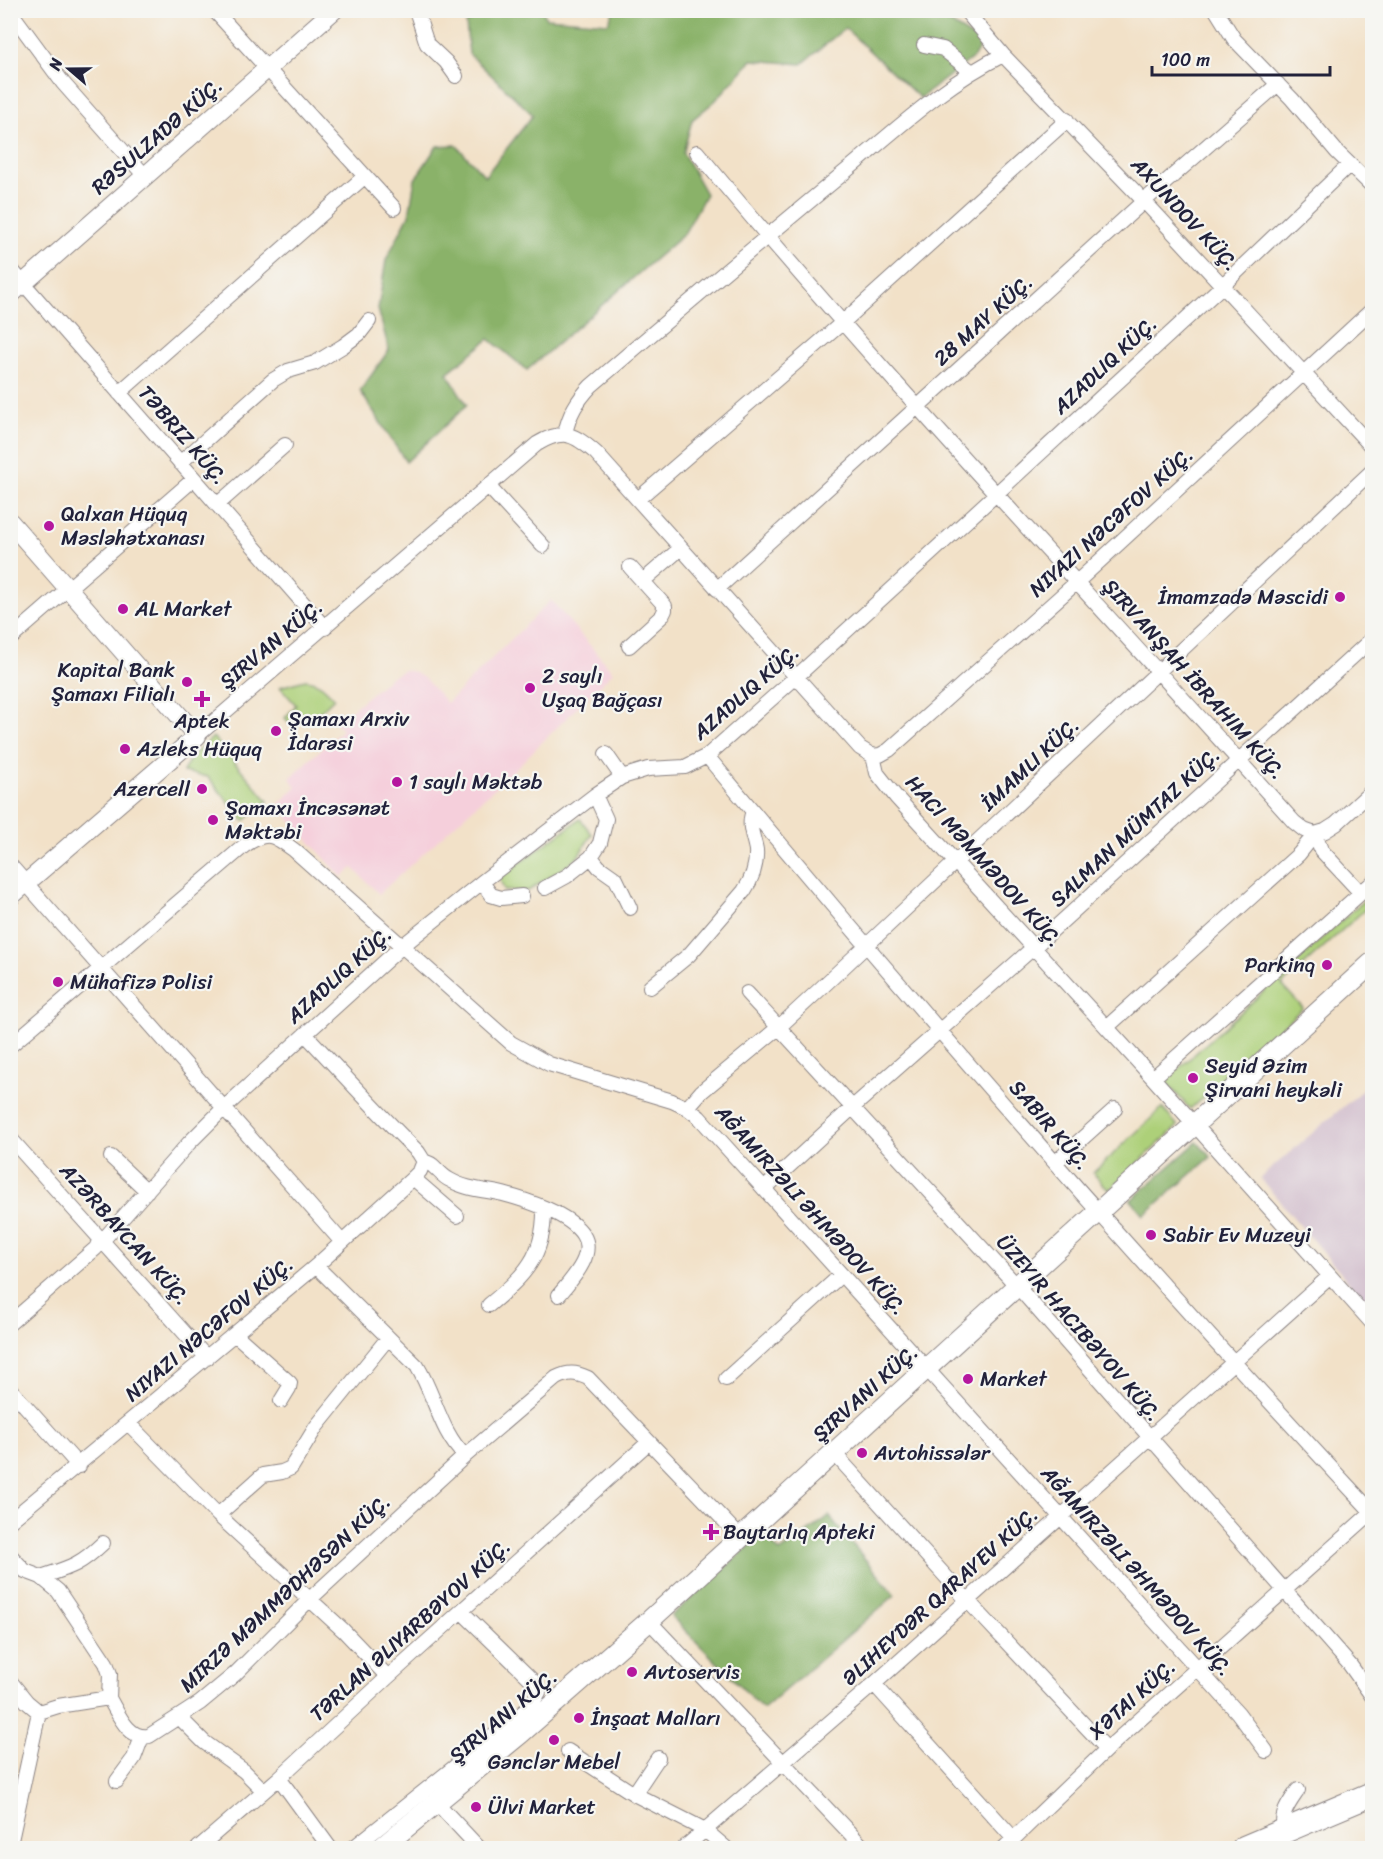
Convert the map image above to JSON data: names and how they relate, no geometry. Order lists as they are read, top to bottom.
{
  "streets": {
    "main road": ["ŞIRVANI KÜÇ."],
    "street": [
      "RƏSULZADƏ KÜÇ.",
      "AXUNDOV KÜÇ.",
      "28 MAY KÜÇ.",
      "TƏBRIZ KÜÇ.",
      "NIYAZI NƏCƏFOV KÜÇ.",
      "ŞIRVAN KÜÇ.",
      "ŞIRVANŞAH İBRAHIM KÜÇ.",
      "SALMAN MÜMTAZ KÜÇ.",
      "SABIR KÜÇ.",
      "AĞAMIRZƏLI ƏHMƏDOV KÜÇ.",
      "AZƏRBAYCAN KÜÇ.",
      "MIRZƏ MƏMMƏDHƏSƏN KÜÇ.",
      "ƏLIHEYDƏR QARAYEV KÜÇ.",
      "TƏRLAN ƏLIYARBƏYOV KÜÇ.",
      "XƏTAI KÜÇ."
    ]
  },
  "crossings": [
    ["RƏSULZADƏ KÜÇ.", "TƏBRIZ KÜÇ."],
    ["AXUNDOV KÜÇ.", "28 MAY KÜÇ."],
    ["AXUNDOV KÜÇ.", "NIYAZI NƏCƏFOV KÜÇ."],
    ["28 MAY KÜÇ.", "ŞIRVANŞAH İBRAHIM KÜÇ."],
    ["TƏBRIZ KÜÇ.", "ŞIRVAN KÜÇ."],
    ["NIYAZI NƏCƏFOV KÜÇ.", "ŞIRVANŞAH İBRAHIM KÜÇ."],
    ["NIYAZI NƏCƏFOV KÜÇ.", "AZƏRBAYCAN KÜÇ."],
    ["ŞIRVANŞAH İBRAHIM KÜÇ.", "SALMAN MÜMTAZ KÜÇ."],
    ["SALMAN MÜMTAZ KÜÇ.", "SABIR KÜÇ."],
    ["SALMAN MÜMTAZ KÜÇ.", "AĞAMIRZƏLI ƏHMƏDOV KÜÇ."],
    ["SABIR KÜÇ.", "ŞIRVANI KÜÇ."],
    ["SABIR KÜÇ.", "ƏLIHEYDƏR QARAYEV KÜÇ."],
    ["SABIR KÜÇ.", "XƏTAI KÜÇ."],
    ["AĞAMIRZƏLI ƏHMƏDOV KÜÇ.", "ŞIRVANI KÜÇ."],
    ["AĞAMIRZƏLI ƏHMƏDOV KÜÇ.", "ƏLIHEYDƏR QARAYEV KÜÇ."],
    ["AĞAMIRZƏLI ƏHMƏDOV KÜÇ.", "XƏTAI KÜÇ."],
    ["MIRZƏ MƏMMƏDHƏSƏN KÜÇ.", "TƏRLAN ƏLIYARBƏYOV KÜÇ."]
  ],
  "places": {
    "other": [
      "Qalxan Hüquq Məsləhətxanası",
      "İmamzadə Məscidi",
      "AL Market",
      "Kapital Bank Şamaxı Filialı",
      "2 saylı Uşaq Bağçası",
      "Şamaxı Arxiv İdarəsi",
      "Azleks Hüquq",
      "1 saylı Məktəb",
      "Azercell",
      "Şamaxı İncəsənət Məktəbi",
      "Parkinq",
      "Mühafizə Polisi",
      "Seyid Əzim Şirvani heykəli",
      "Sabir Ev Muzeyi",
      "Market",
      "Avtohissələr",
      "Avtoservis",
      "İnşaat Malları",
      "Gənclər Mebel",
      "Ülvi Market"
    ],
    "health": ["Aptek", "Baytarlıq Apteki"]
  },
  "scale_bar": "100 m",
  "north": "left"
}
